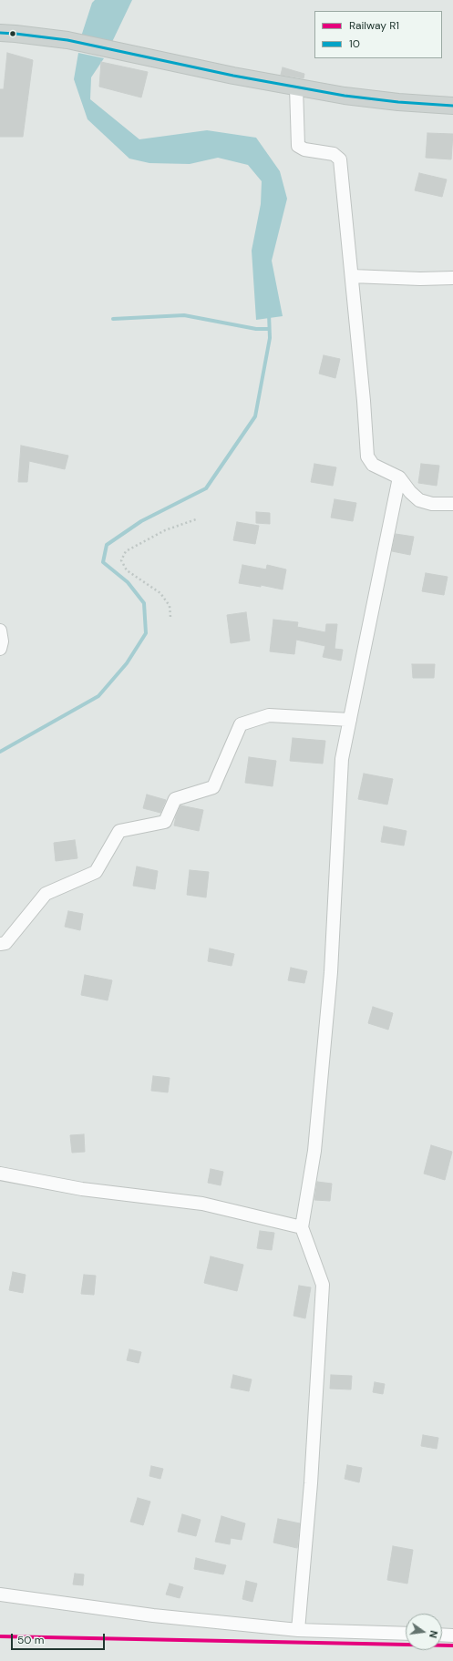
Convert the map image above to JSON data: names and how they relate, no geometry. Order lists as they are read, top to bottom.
{
  "lines": ["transit line 10", "rail line R1"],
  "legend": ["Railway R1", "10"],
  "scale_bar": "50 m",
  "north": "right"
}
